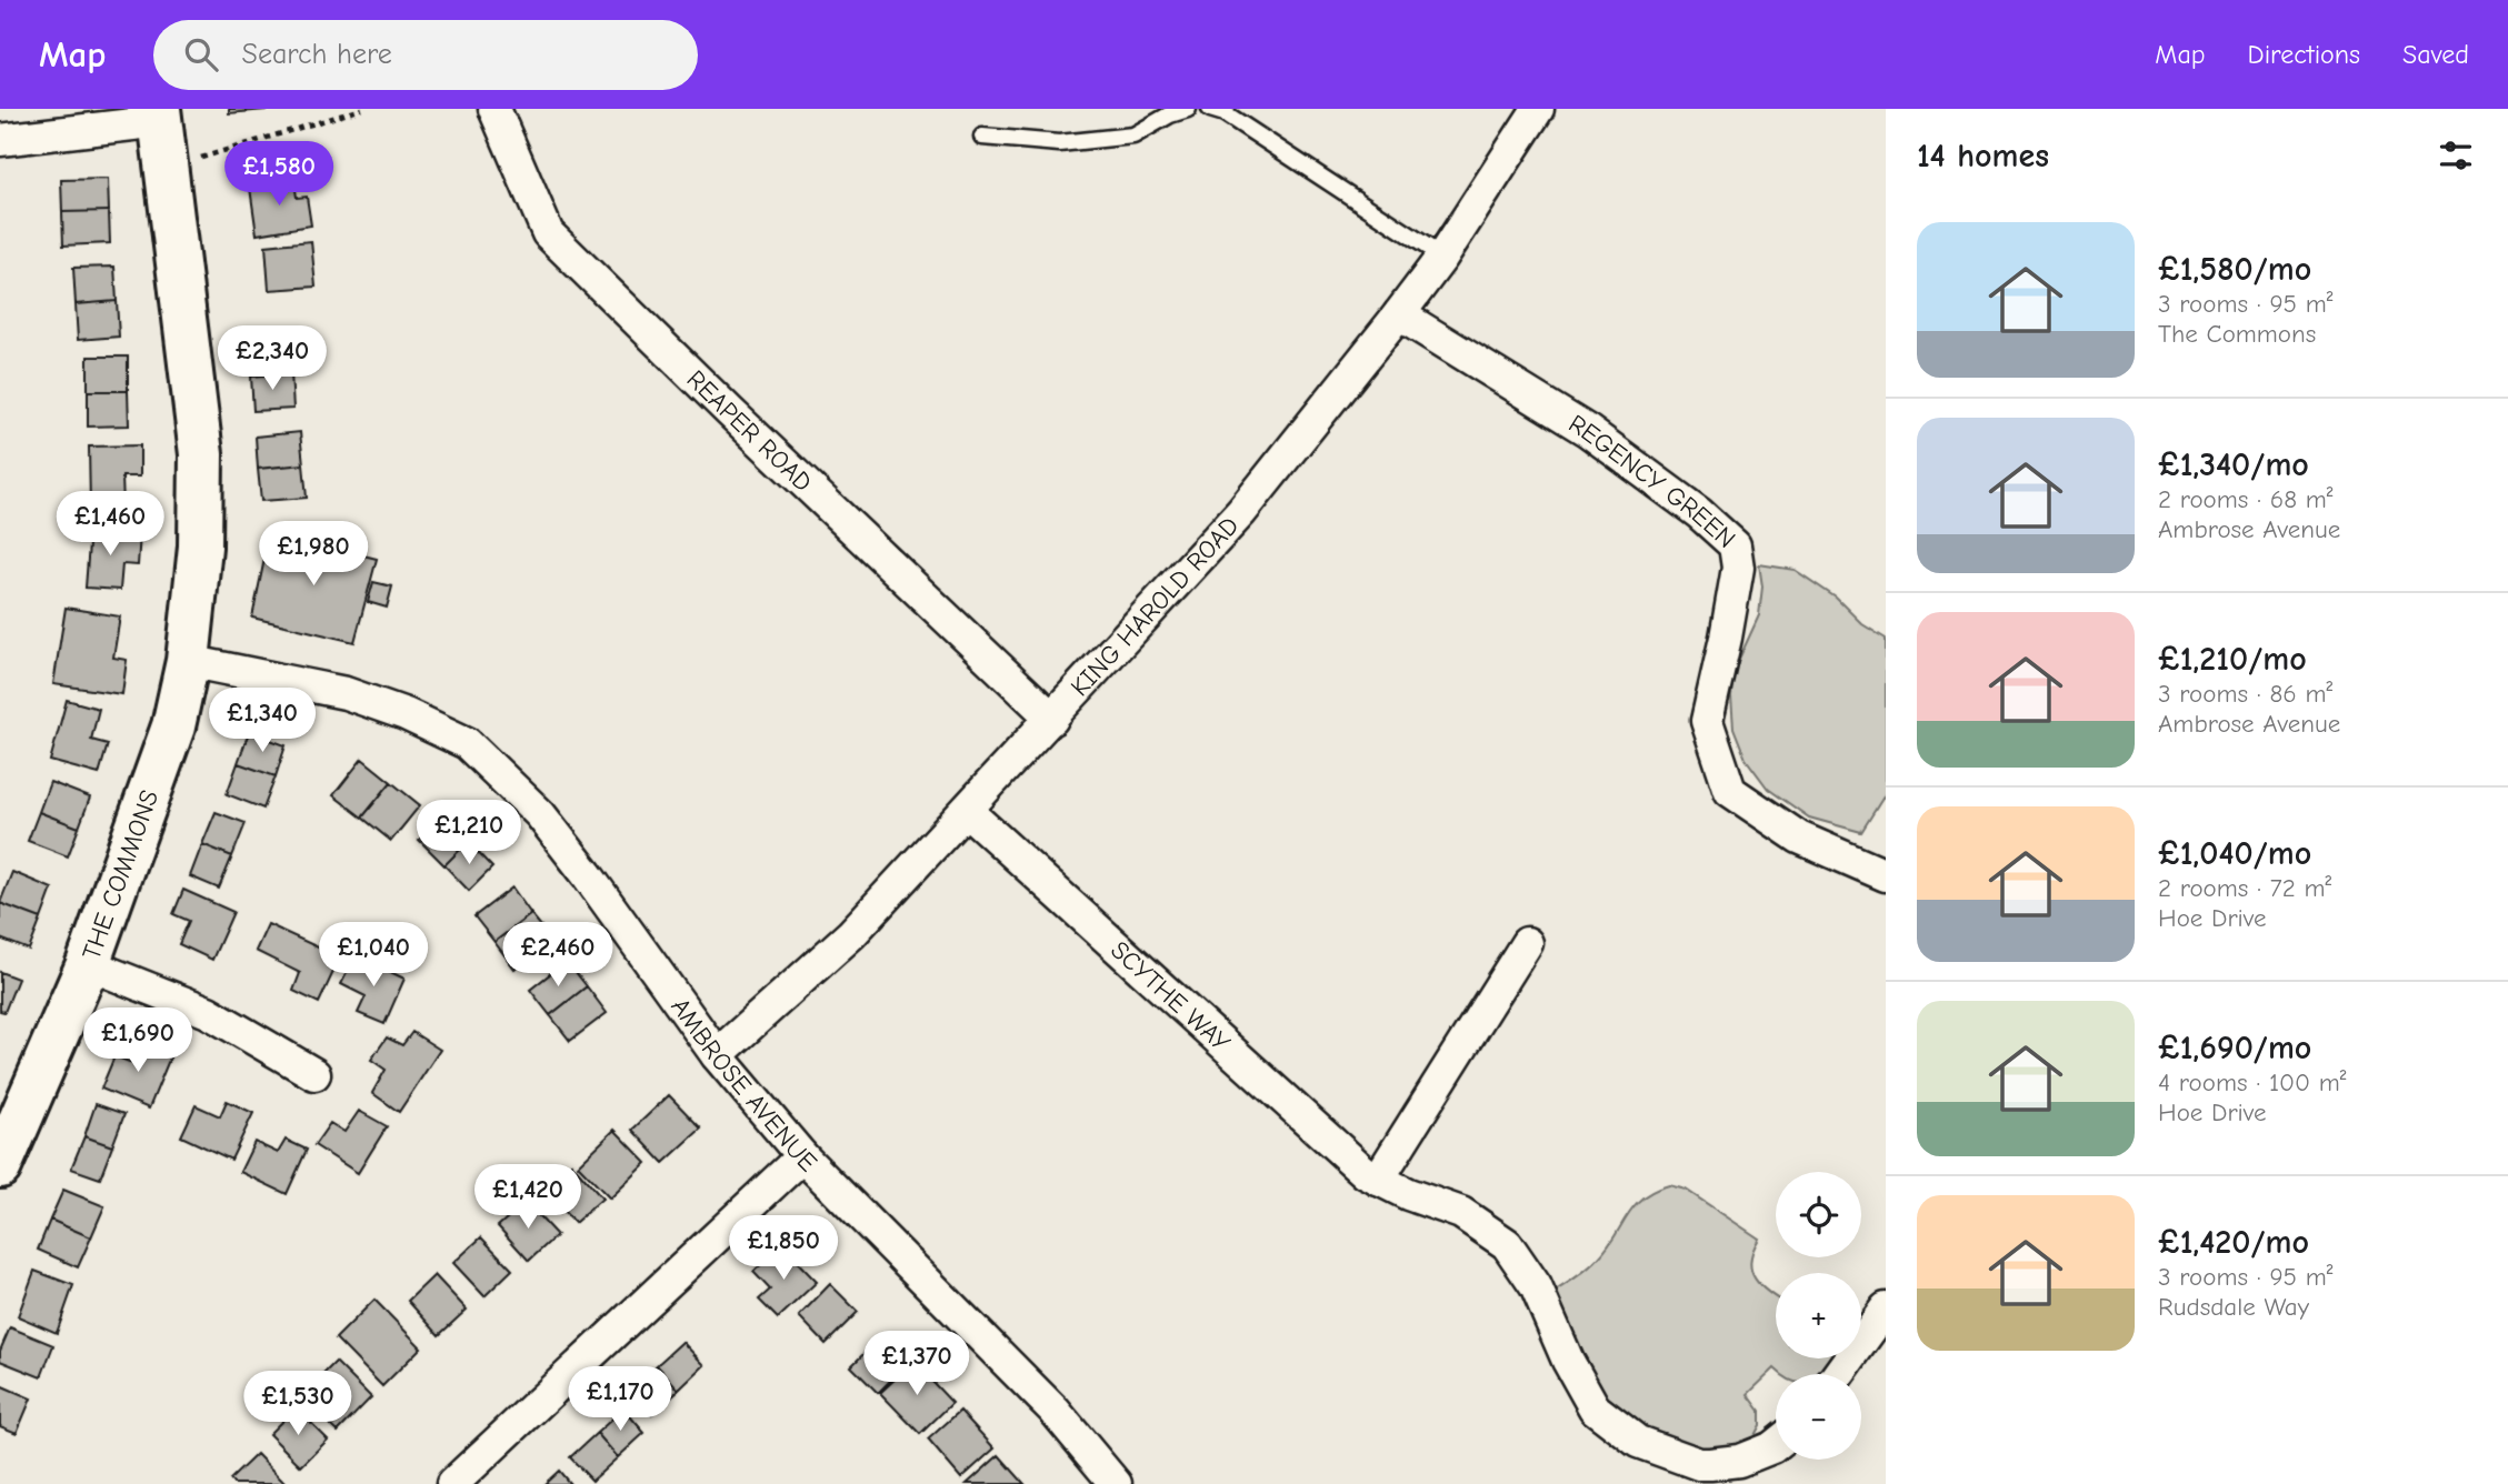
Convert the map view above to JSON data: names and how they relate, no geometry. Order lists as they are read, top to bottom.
{
  "streets": {
    "street": [
      "REAPER ROAD",
      "REGENCY GREEN",
      "KING HAROLD ROAD",
      "THE COMMONS",
      "SCYTHE WAY",
      "AMBROSE AVENUE"
    ]
  },
  "crossings": [
    ["REAPER ROAD", "KING HAROLD ROAD"],
    ["REGENCY GREEN", "KING HAROLD ROAD"],
    ["KING HAROLD ROAD", "SCYTHE WAY"],
    ["KING HAROLD ROAD", "AMBROSE AVENUE"],
    ["THE COMMONS", "AMBROSE AVENUE"]
  ],
  "page": {
    "header": "Map",
    "search": "Search here",
    "nav": ["Map", "Directions", "Saved"],
    "heading": "14 homes",
    "price": [
      "£1,580",
      "£2,340",
      "£1,460",
      "£1,980",
      "£1,340",
      "£1,210",
      "£1,040",
      "£2,460",
      "£1,690",
      "£1,420",
      "£1,850",
      "£1,370",
      "£1,170",
      "£1,530"
    ],
    "list": [
      {
        "name": "£1,580/mo",
        "note": "3 rooms · 95 m² · The Commons"
      },
      {
        "name": "£1,340/mo",
        "note": "2 rooms · 68 m² · Ambrose Avenue"
      },
      {
        "name": "£1,210/mo",
        "note": "3 rooms · 86 m² · Ambrose Avenue"
      },
      {
        "name": "£1,040/mo",
        "note": "2 rooms · 72 m² · Hoe Drive"
      },
      {
        "name": "£1,690/mo",
        "note": "4 rooms · 100 m² · Hoe Drive"
      },
      {
        "name": "£1,420/mo",
        "note": "3 rooms · 95 m² · Rudsdale Way"
      }
    ],
    "map_buttons": ["+", "−"]
  }
}
